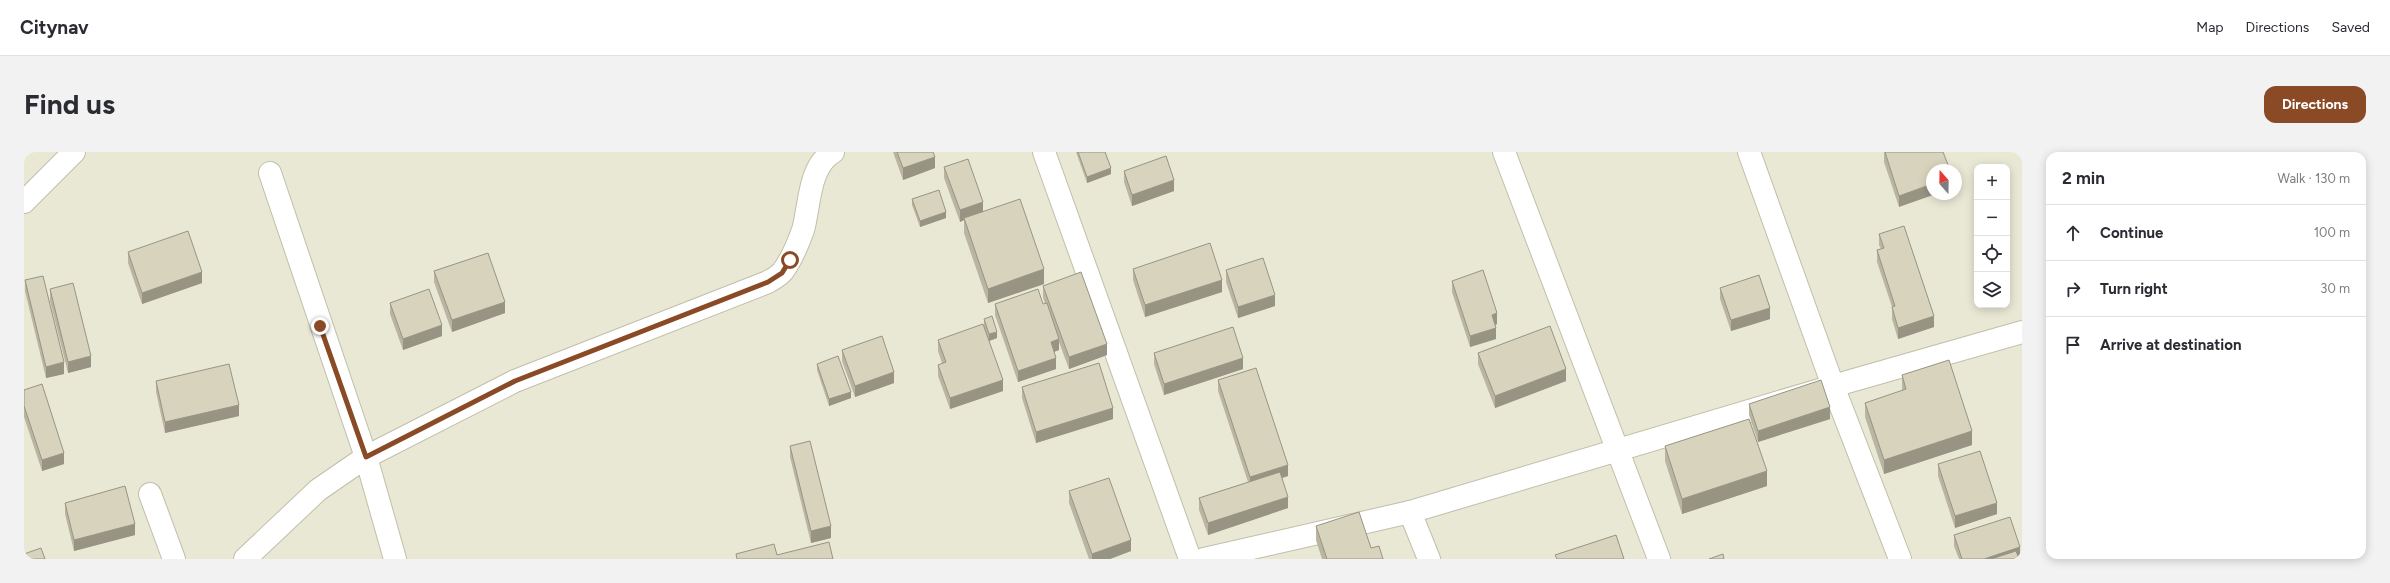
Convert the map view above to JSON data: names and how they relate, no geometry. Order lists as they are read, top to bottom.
{
  "north": "top",
  "page": {
    "header": "Citynav",
    "nav": ["Map", "Directions", "Saved"],
    "buttons": "Directions",
    "title": "Find us",
    "heading": ["2 min", "Walk · 130 m"],
    "map_buttons": ["+", "−"],
    "list": [
      ["Continue", "100 m"],
      ["Turn right", "30 m"],
      "Arrive at destination"
    ]
  }
}
